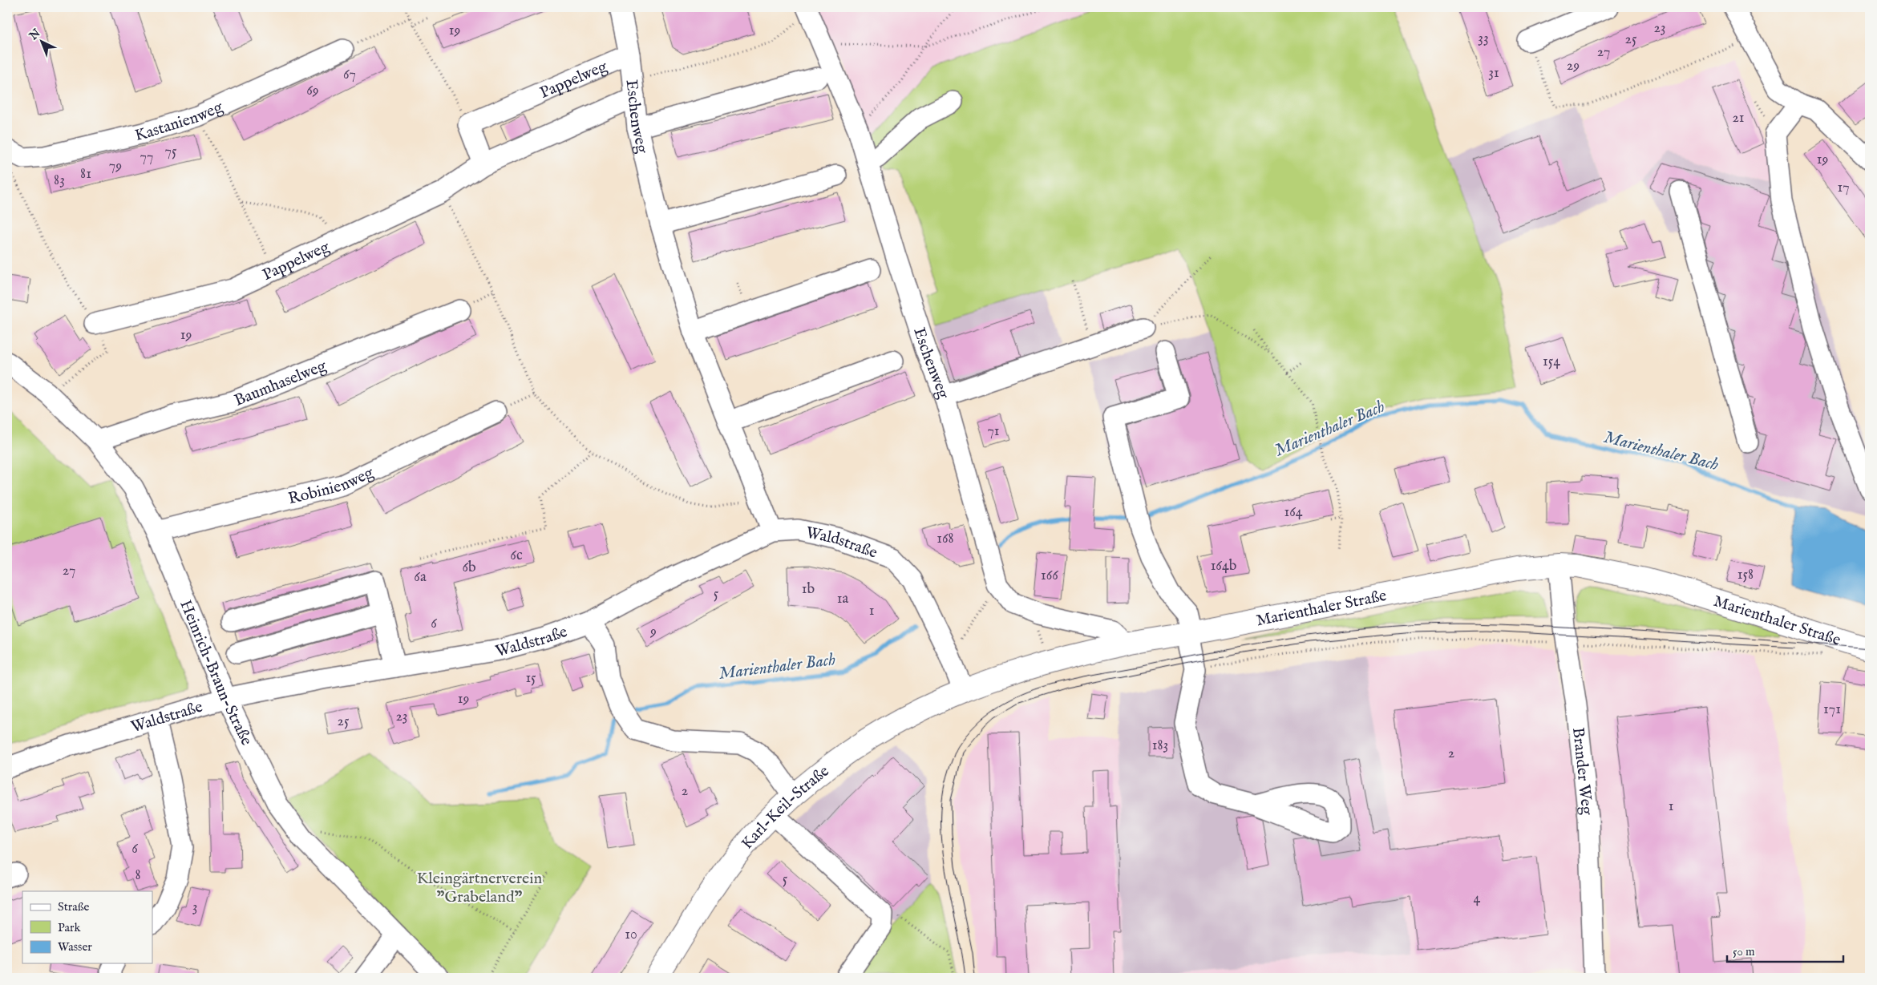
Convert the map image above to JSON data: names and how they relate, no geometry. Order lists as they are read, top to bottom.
{
  "streets": {
    "main road": ["Marienthaler Straße", "Karl-Keil-Straße"],
    "street": [
      "Pappelweg",
      "Eschenweg",
      "Kastanienweg",
      "Baumhaselweg",
      "Robinienweg",
      "Waldstraße",
      "Heinrich-Braun-Straße",
      "Brander Weg"
    ]
  },
  "crossings": [
    ["Pappelweg", "Eschenweg"],
    ["Eschenweg", "Waldstraße"],
    ["Eschenweg", "Marienthaler Straße"],
    ["Baumhaselweg", "Heinrich-Braun-Straße"],
    ["Robinienweg", "Heinrich-Braun-Straße"],
    ["Waldstraße", "Marienthaler Straße"],
    ["Waldstraße", "Heinrich-Braun-Straße"],
    ["Waldstraße", "Karl-Keil-Straße"],
    ["Marienthaler Straße", "Brander Weg"],
    ["Marienthaler Straße", "Karl-Keil-Straße"]
  ],
  "water": ["Marienthaler Bach"],
  "parks": ["Kleingärtnerverein \"Grabeland\""],
  "house_numbers": [
    "23",
    "19",
    "33",
    "25",
    "27",
    "29",
    "31",
    "67",
    "69",
    "21",
    "75",
    "77",
    "19",
    "79",
    "81",
    "83",
    "17",
    "19",
    "154",
    "71",
    "164",
    "168",
    "6c",
    "164b",
    "6b",
    "27",
    "158",
    "166",
    "6a",
    "1b",
    "5",
    "1a",
    "1",
    "6",
    "9",
    "15",
    "19",
    "171",
    "23",
    "25",
    "183",
    "2",
    "2",
    "1",
    "6",
    "8",
    "5",
    "4",
    "3",
    "10"
  ],
  "legend": ["Straße", "Park", "Wasser"],
  "scale_bar": "50 m",
  "north": "top left"
}
